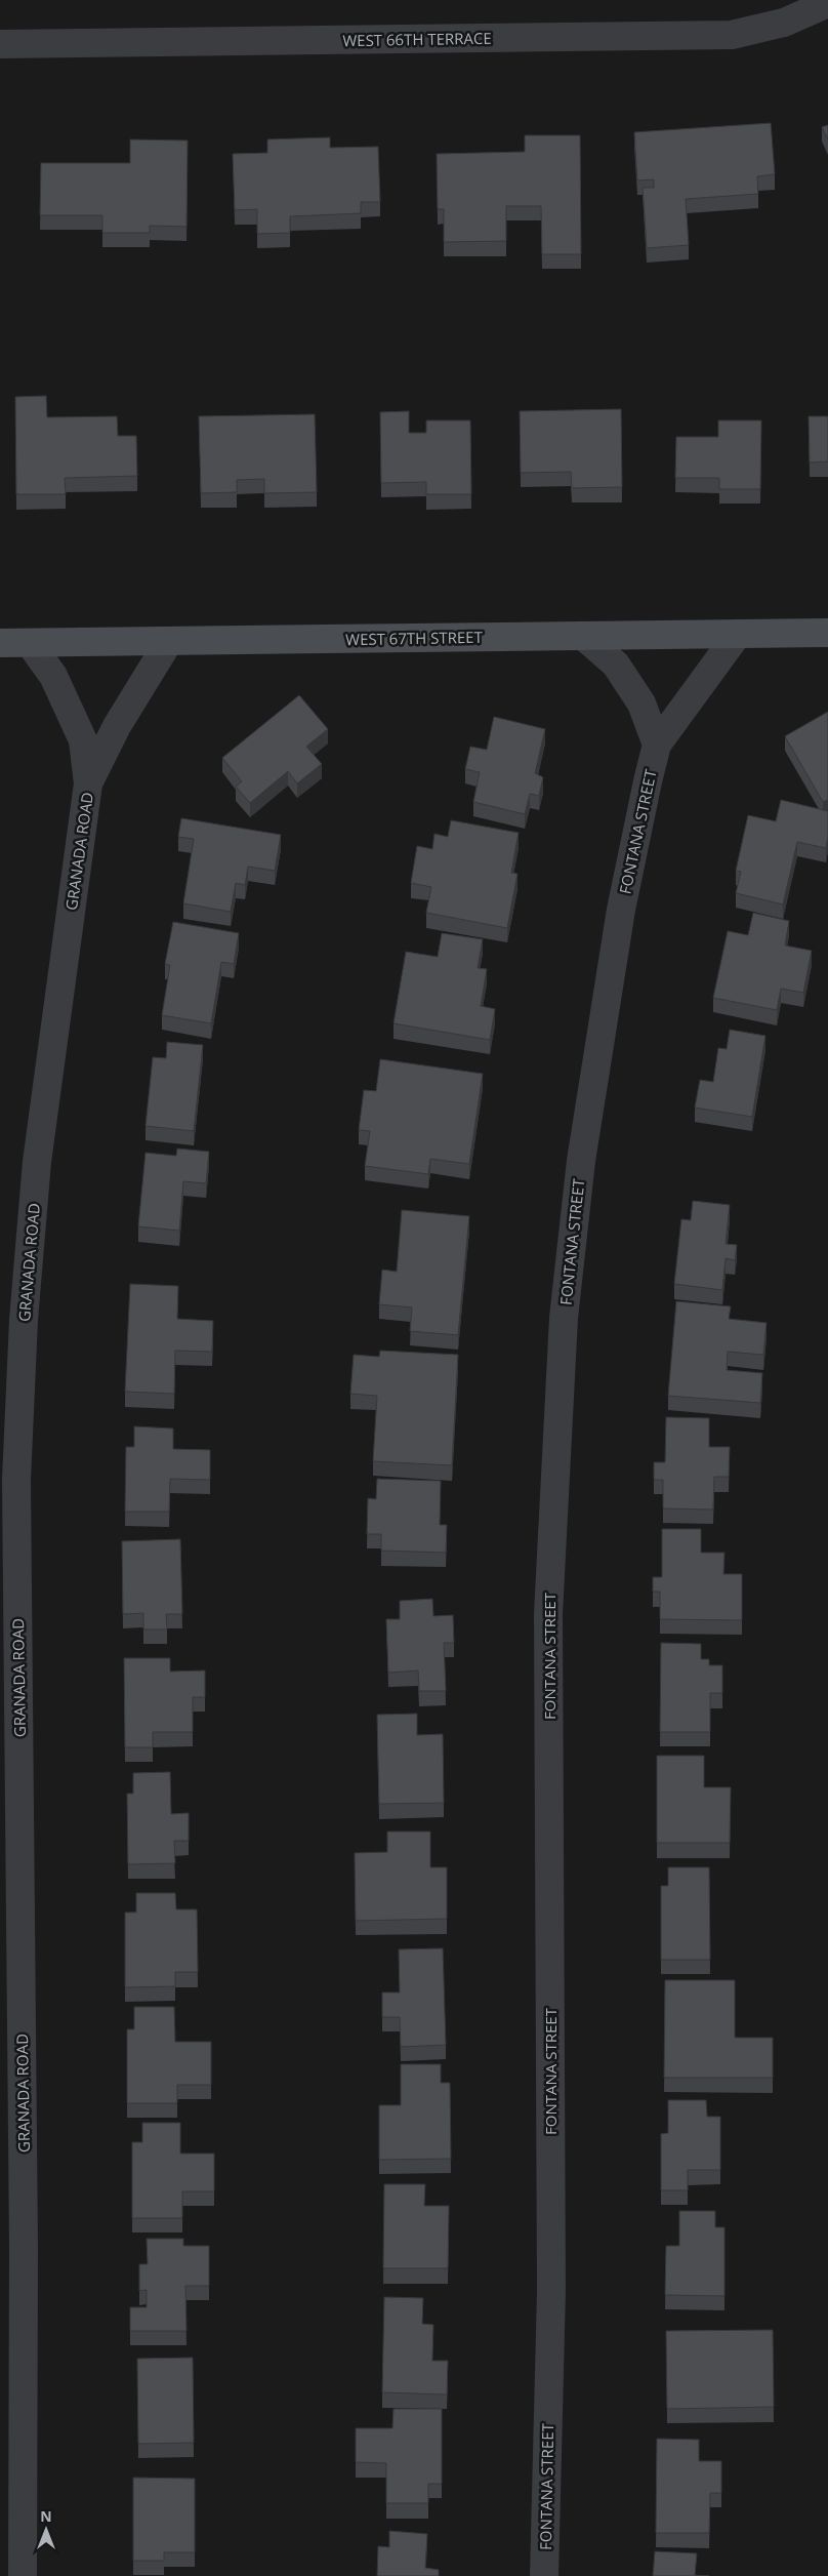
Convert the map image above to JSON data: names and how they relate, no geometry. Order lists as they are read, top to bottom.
{
  "streets": {
    "street": [
      "WEST 66TH TERRACE",
      "WEST 67TH STREET",
      "FONTANA STREET",
      "GRANADA ROAD"
    ]
  },
  "crossings": [
    ["WEST 67TH STREET", "FONTANA STREET"],
    ["WEST 67TH STREET", "GRANADA ROAD"]
  ],
  "north": "top"
}
